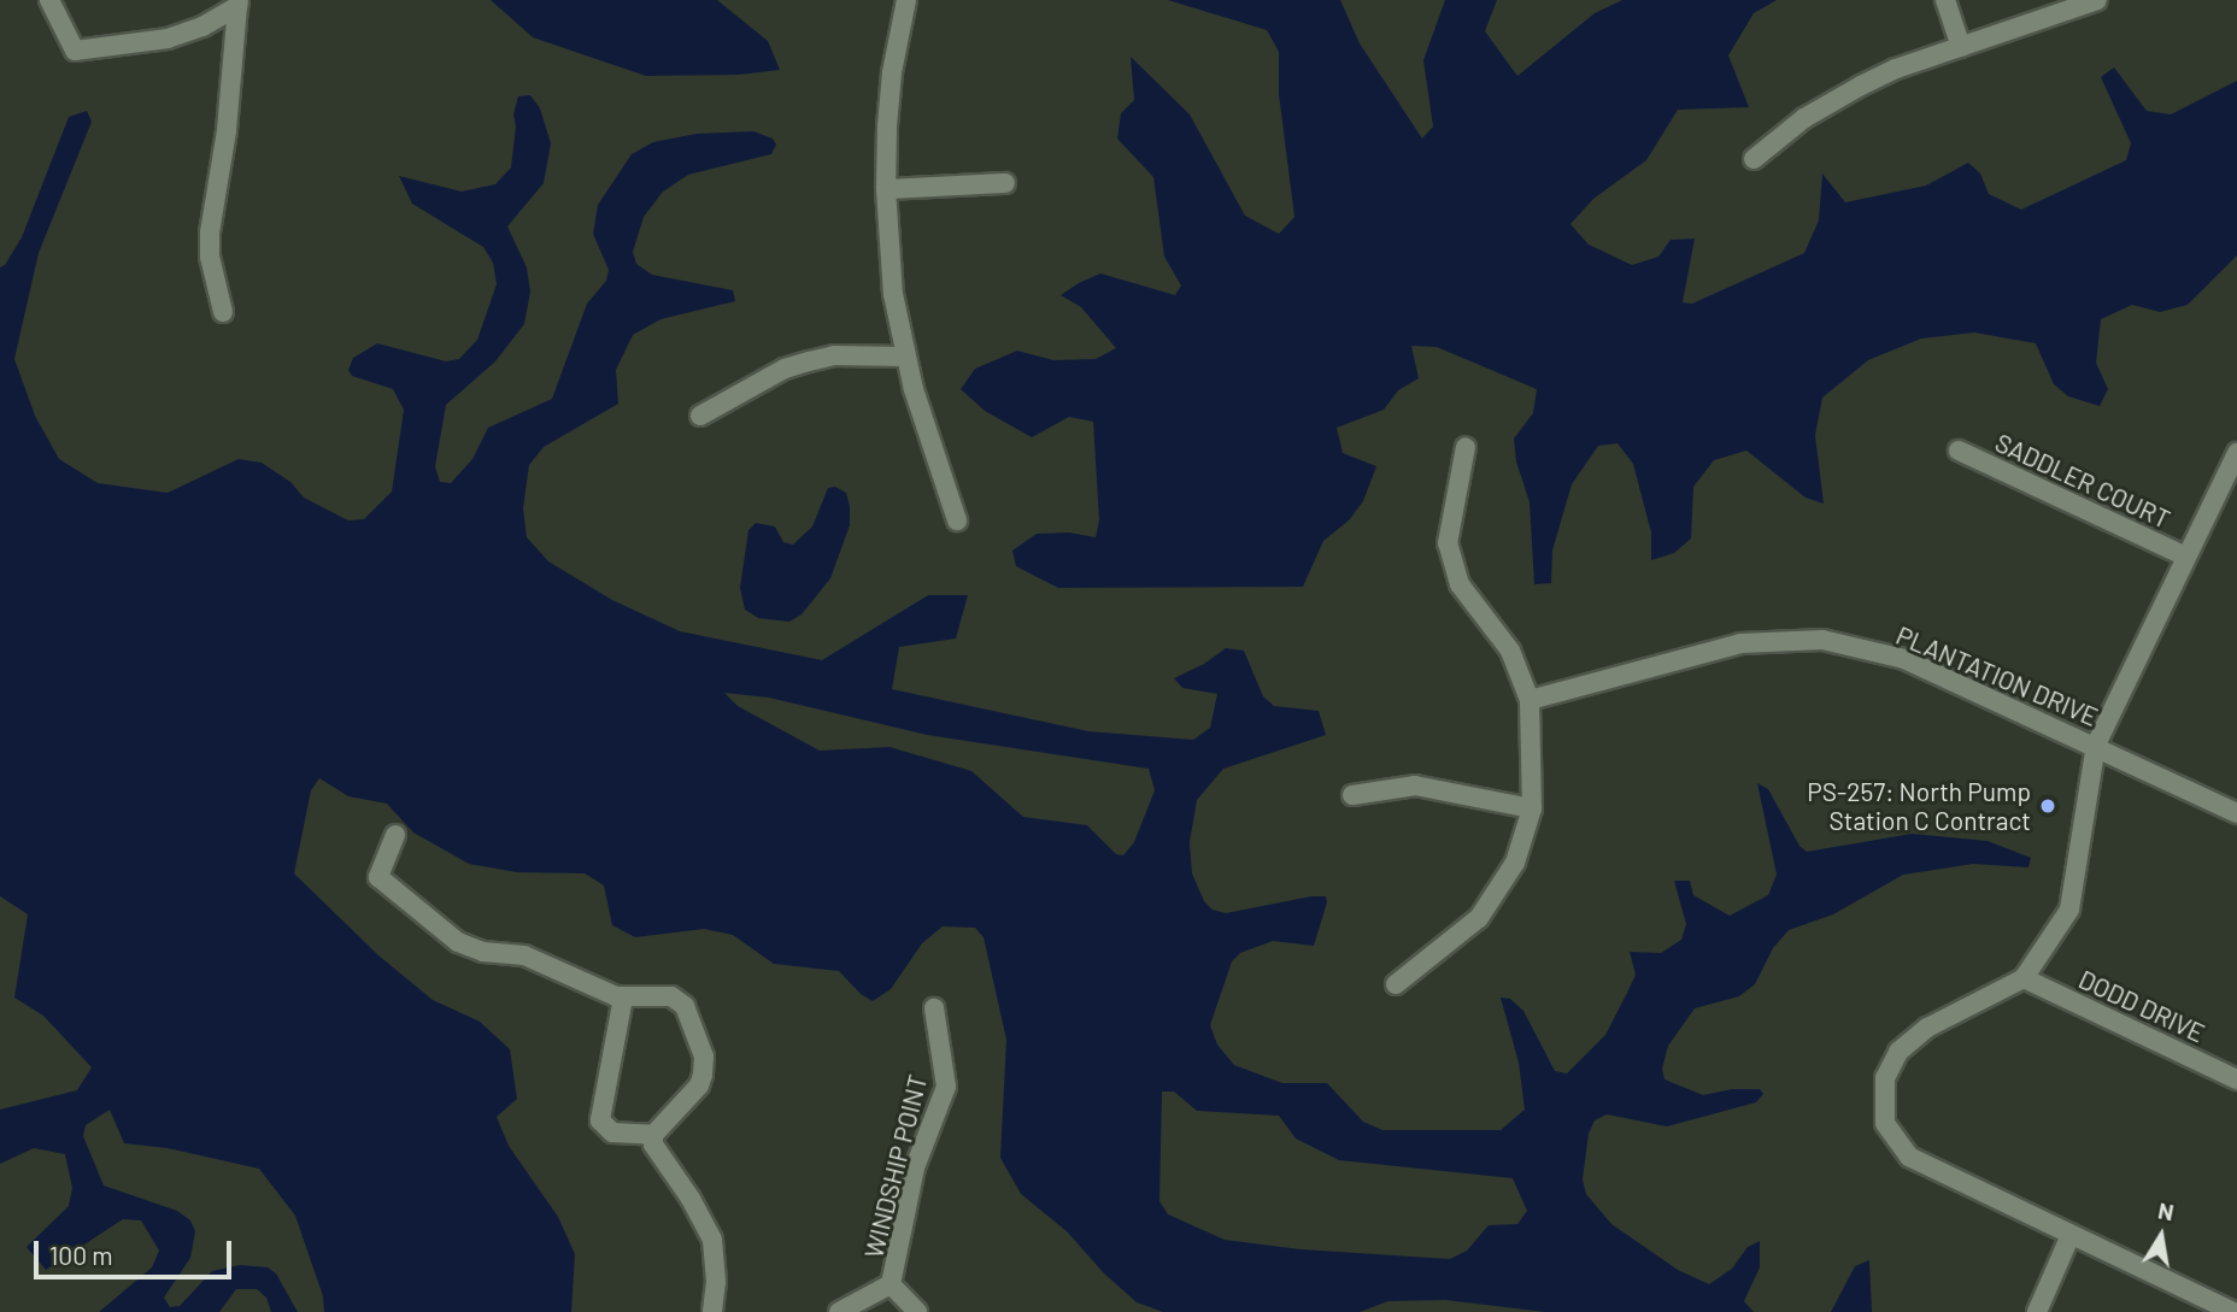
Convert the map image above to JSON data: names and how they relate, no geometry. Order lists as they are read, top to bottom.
{
  "streets": {
    "street": [
      "SADDLER COURT",
      "PLANTATION DRIVE",
      "DODD DRIVE",
      "WINDSHIP POINT"
    ]
  },
  "places": ["PS-257: North Pump Station C Contract"],
  "scale_bar": "100 m",
  "north": "top"
}
